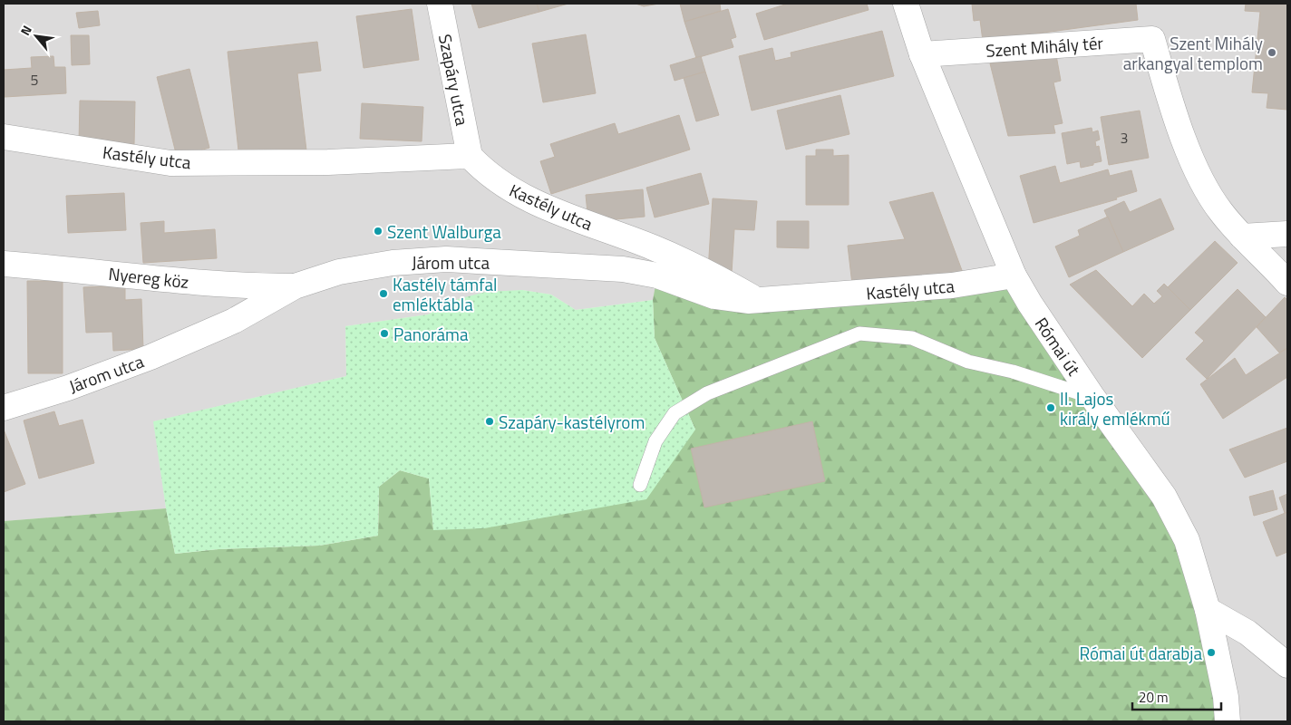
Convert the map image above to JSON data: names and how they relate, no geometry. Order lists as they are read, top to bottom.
{
  "streets": {
    "street": [
      "Szent Mihály tér",
      "Szapáry utca",
      "Kastély utca",
      "Járom utca",
      "Nyereg köz",
      "Római út"
    ]
  },
  "crossings": [
    ["Szent Mihály tér", "Római út"],
    ["Szapáry utca", "Kastély utca"],
    ["Kastély utca", "Járom utca"],
    ["Kastély utca", "Római út"],
    ["Járom utca", "Nyereg köz"]
  ],
  "places": [
    "Szent Mihály arkangyal templom",
    "Szent Walburga",
    "Kastély támfal emléktábla",
    "Panoráma",
    "II. Lajos király emlékmű",
    "Szapáry-kastélyrom",
    "Római út darabja"
  ],
  "house_numbers": ["5", "3"],
  "scale_bar": "20 m",
  "north": "top left"
}
